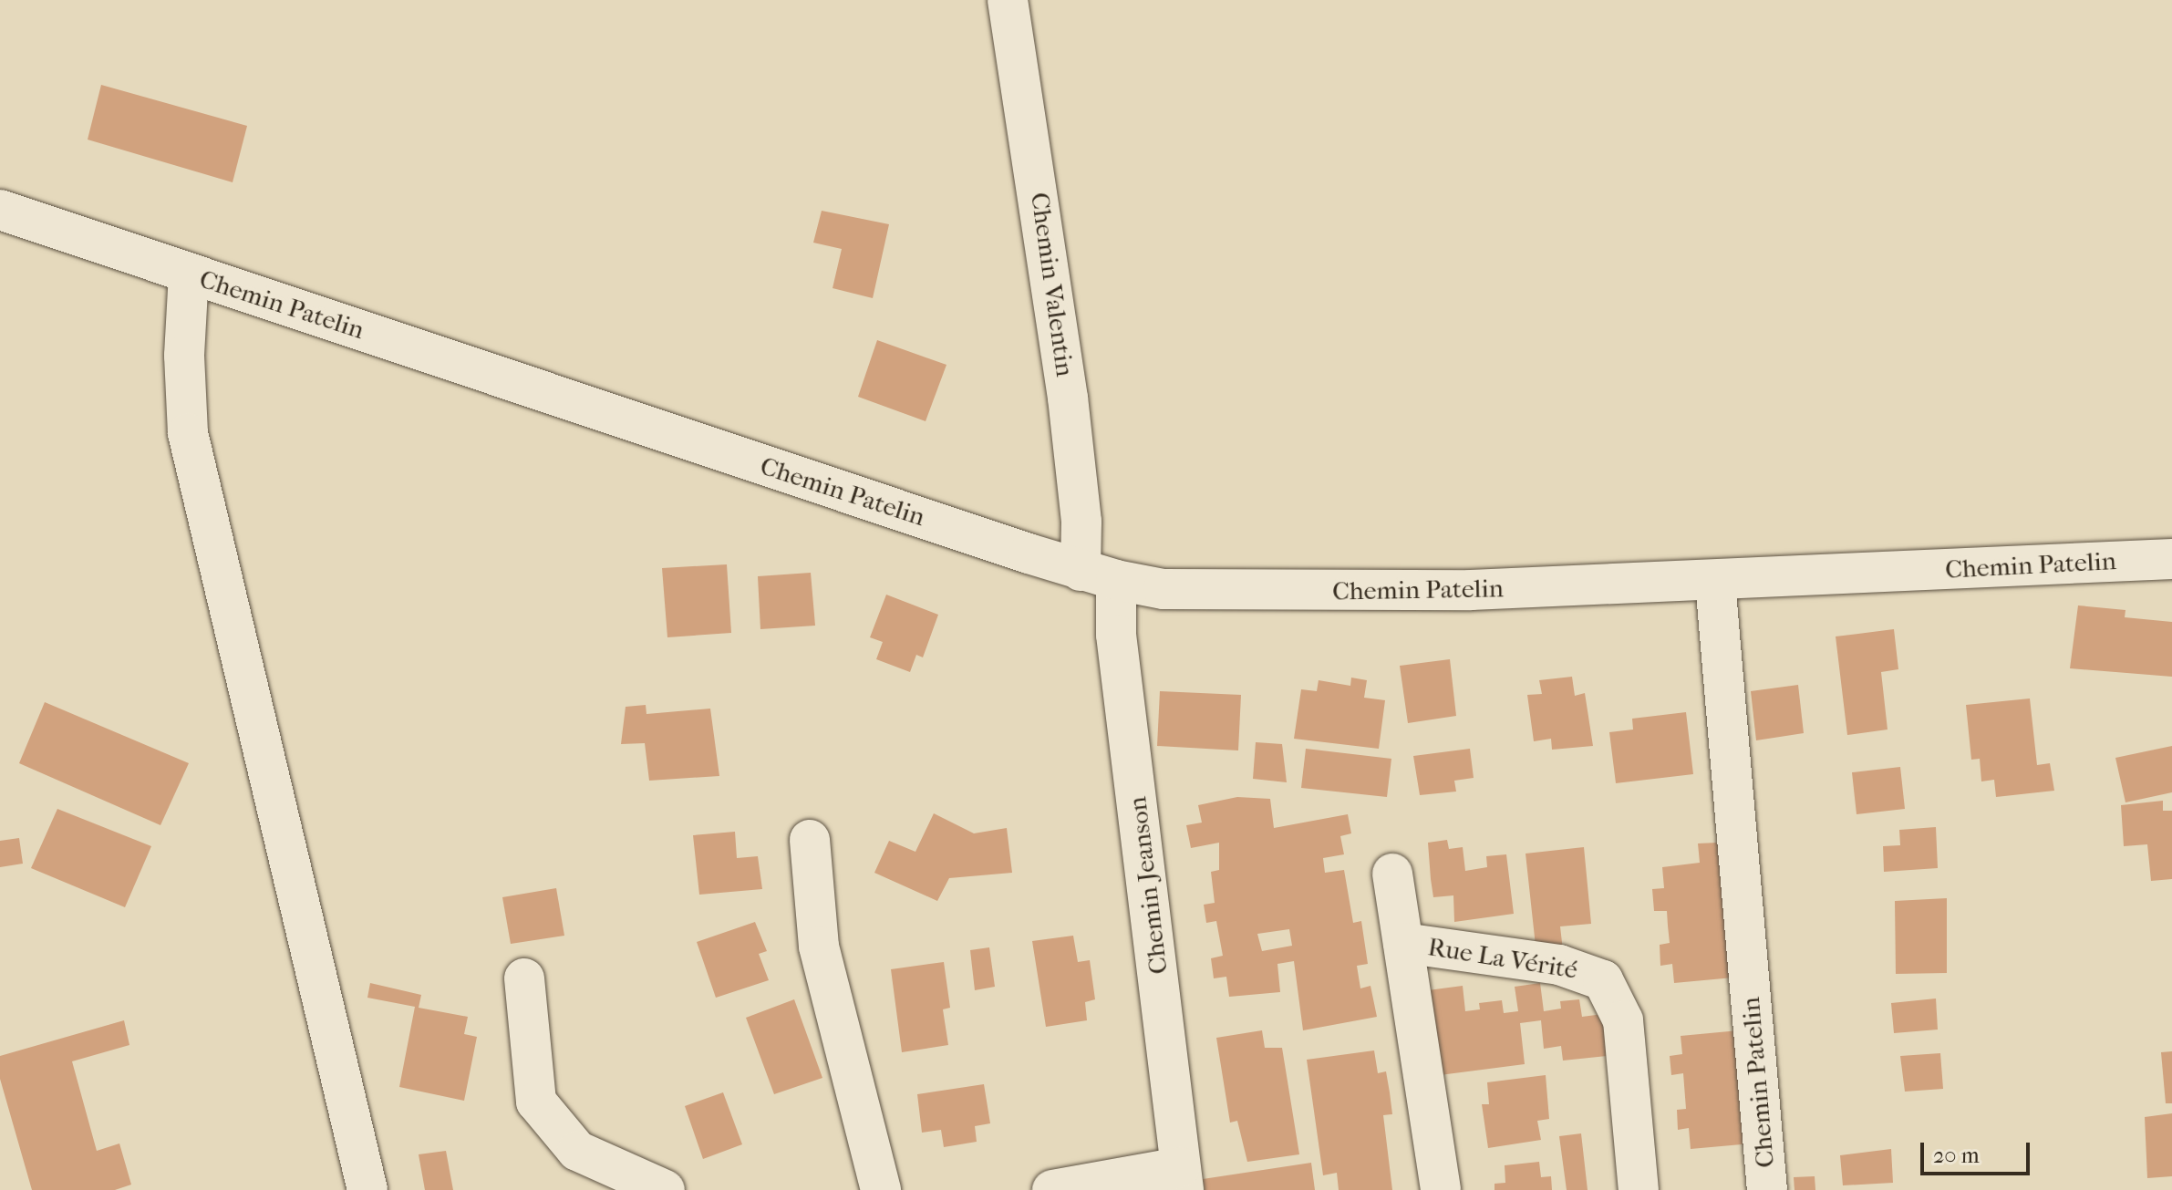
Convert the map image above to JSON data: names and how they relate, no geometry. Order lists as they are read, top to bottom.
{
  "streets": {
    "street": [
      "Chemin Valentin",
      "Chemin Patelin",
      "Chemin Jeanson",
      "Rue La Vérité"
    ]
  },
  "crossings": [
    ["Chemin Valentin", "Chemin Patelin"],
    ["Chemin Valentin", "Chemin Jeanson"],
    ["Chemin Patelin", "Chemin Jeanson"]
  ],
  "scale_bar": "20 m"
}
